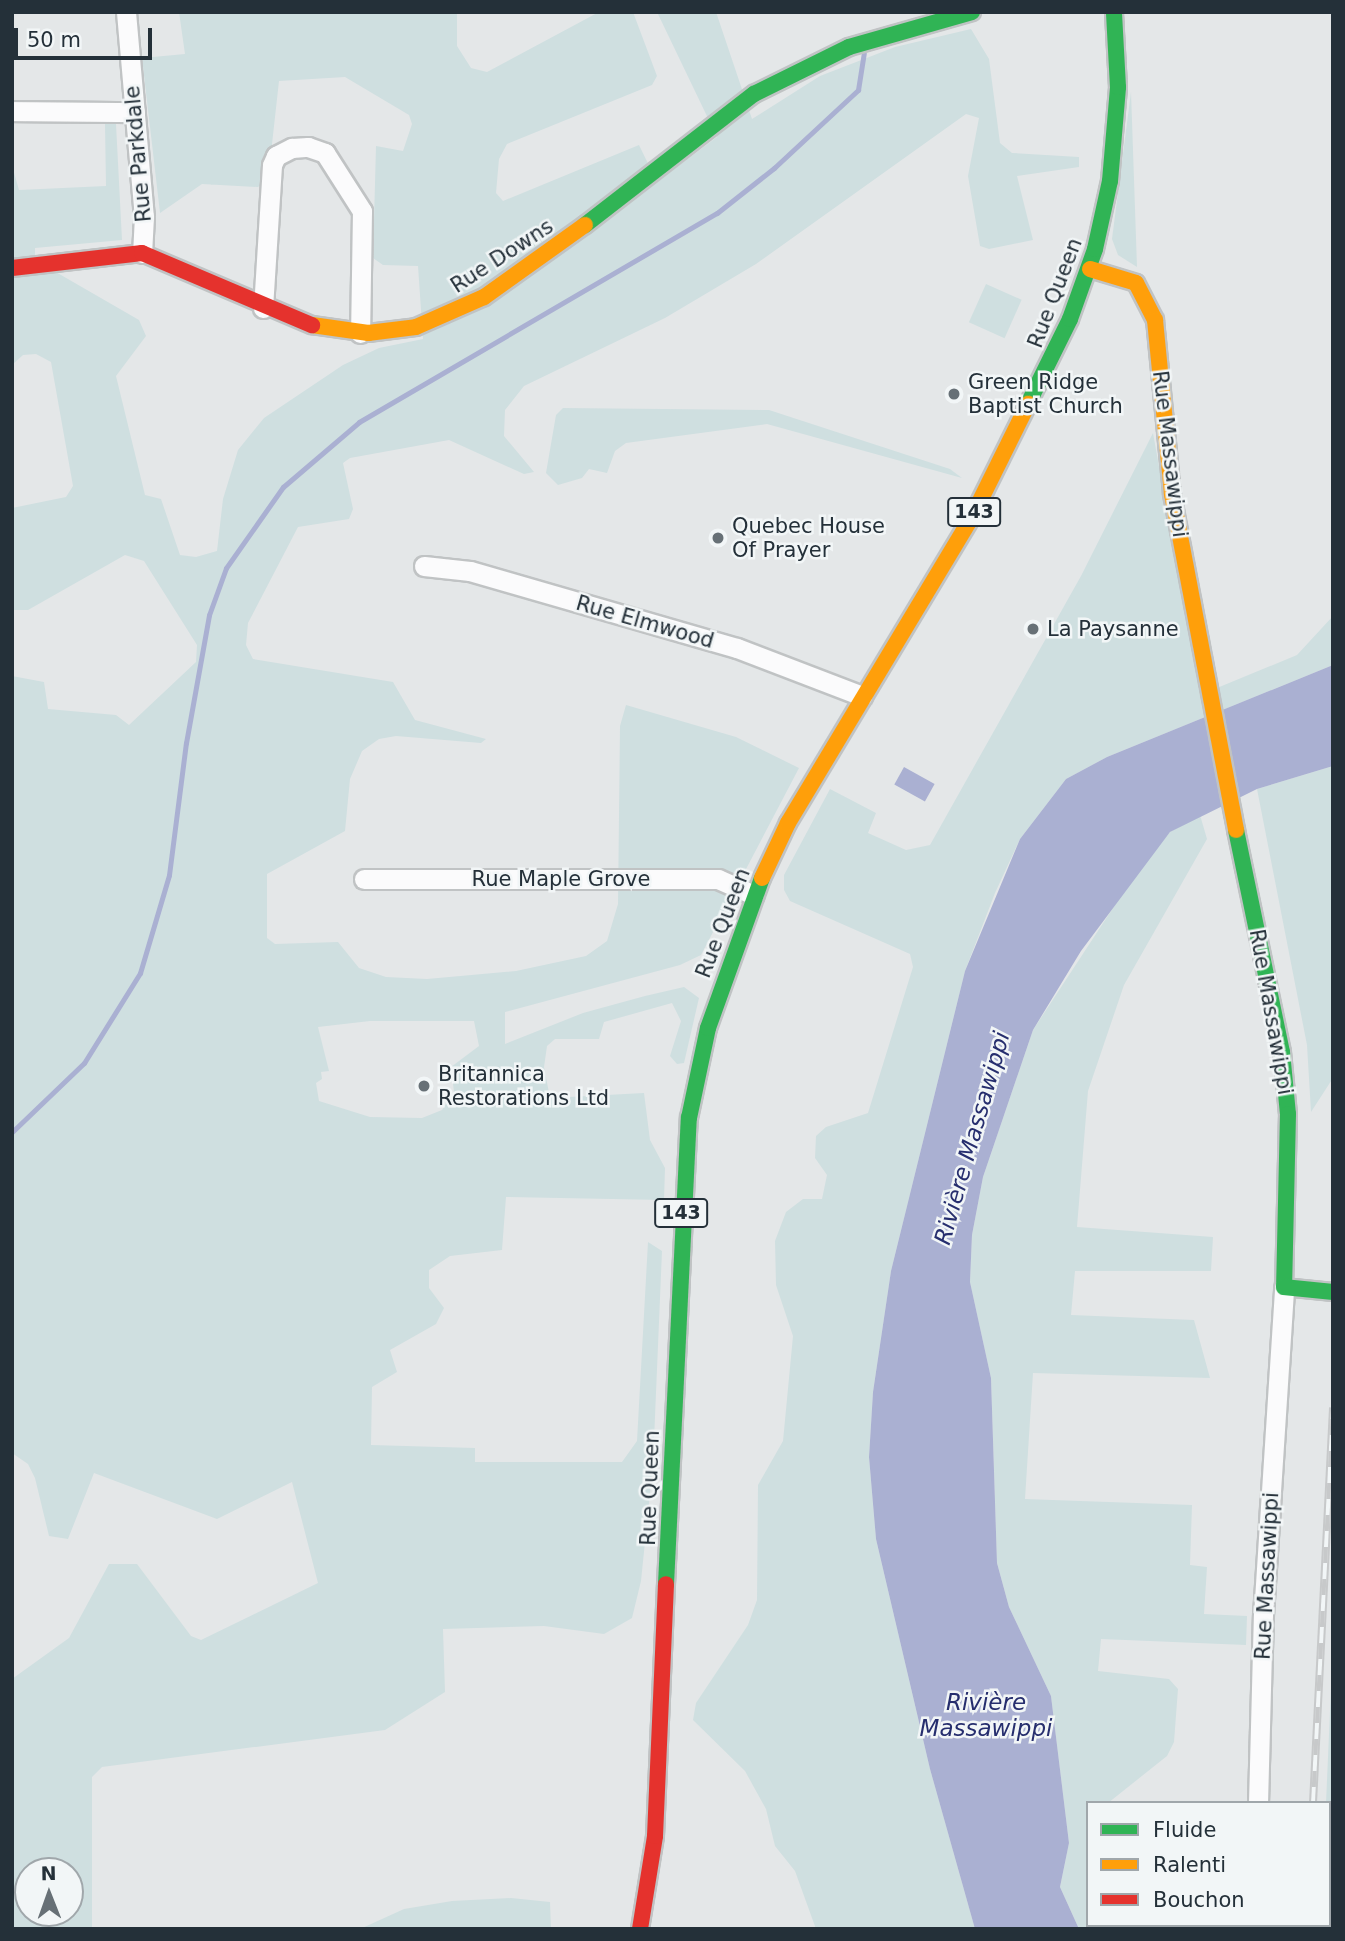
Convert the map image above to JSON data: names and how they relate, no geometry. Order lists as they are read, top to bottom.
{
  "streets": {
    "street": [
      "Rue Parkdale",
      "Rue Downs",
      "Rue Queen",
      "Rue Massawippi",
      "143",
      "Rue Elmwood",
      "Rue Maple Grove"
    ]
  },
  "crossings": [
    ["Rue Parkdale", "Rue Downs"],
    ["Rue Queen", "Rue Massawippi"],
    ["Rue Queen", "Rue Elmwood"],
    ["Rue Queen", "Rue Maple Grove"]
  ],
  "water": ["Rivière Massawippi"],
  "places": [
    "Green Ridge Baptist Church",
    "Quebec House Of Prayer",
    "La Paysanne",
    "Britannica Restorations Ltd"
  ],
  "legend": ["Fluide", "Ralenti", "Bouchon"],
  "scale_bar": "50 m",
  "north": "top"
}
